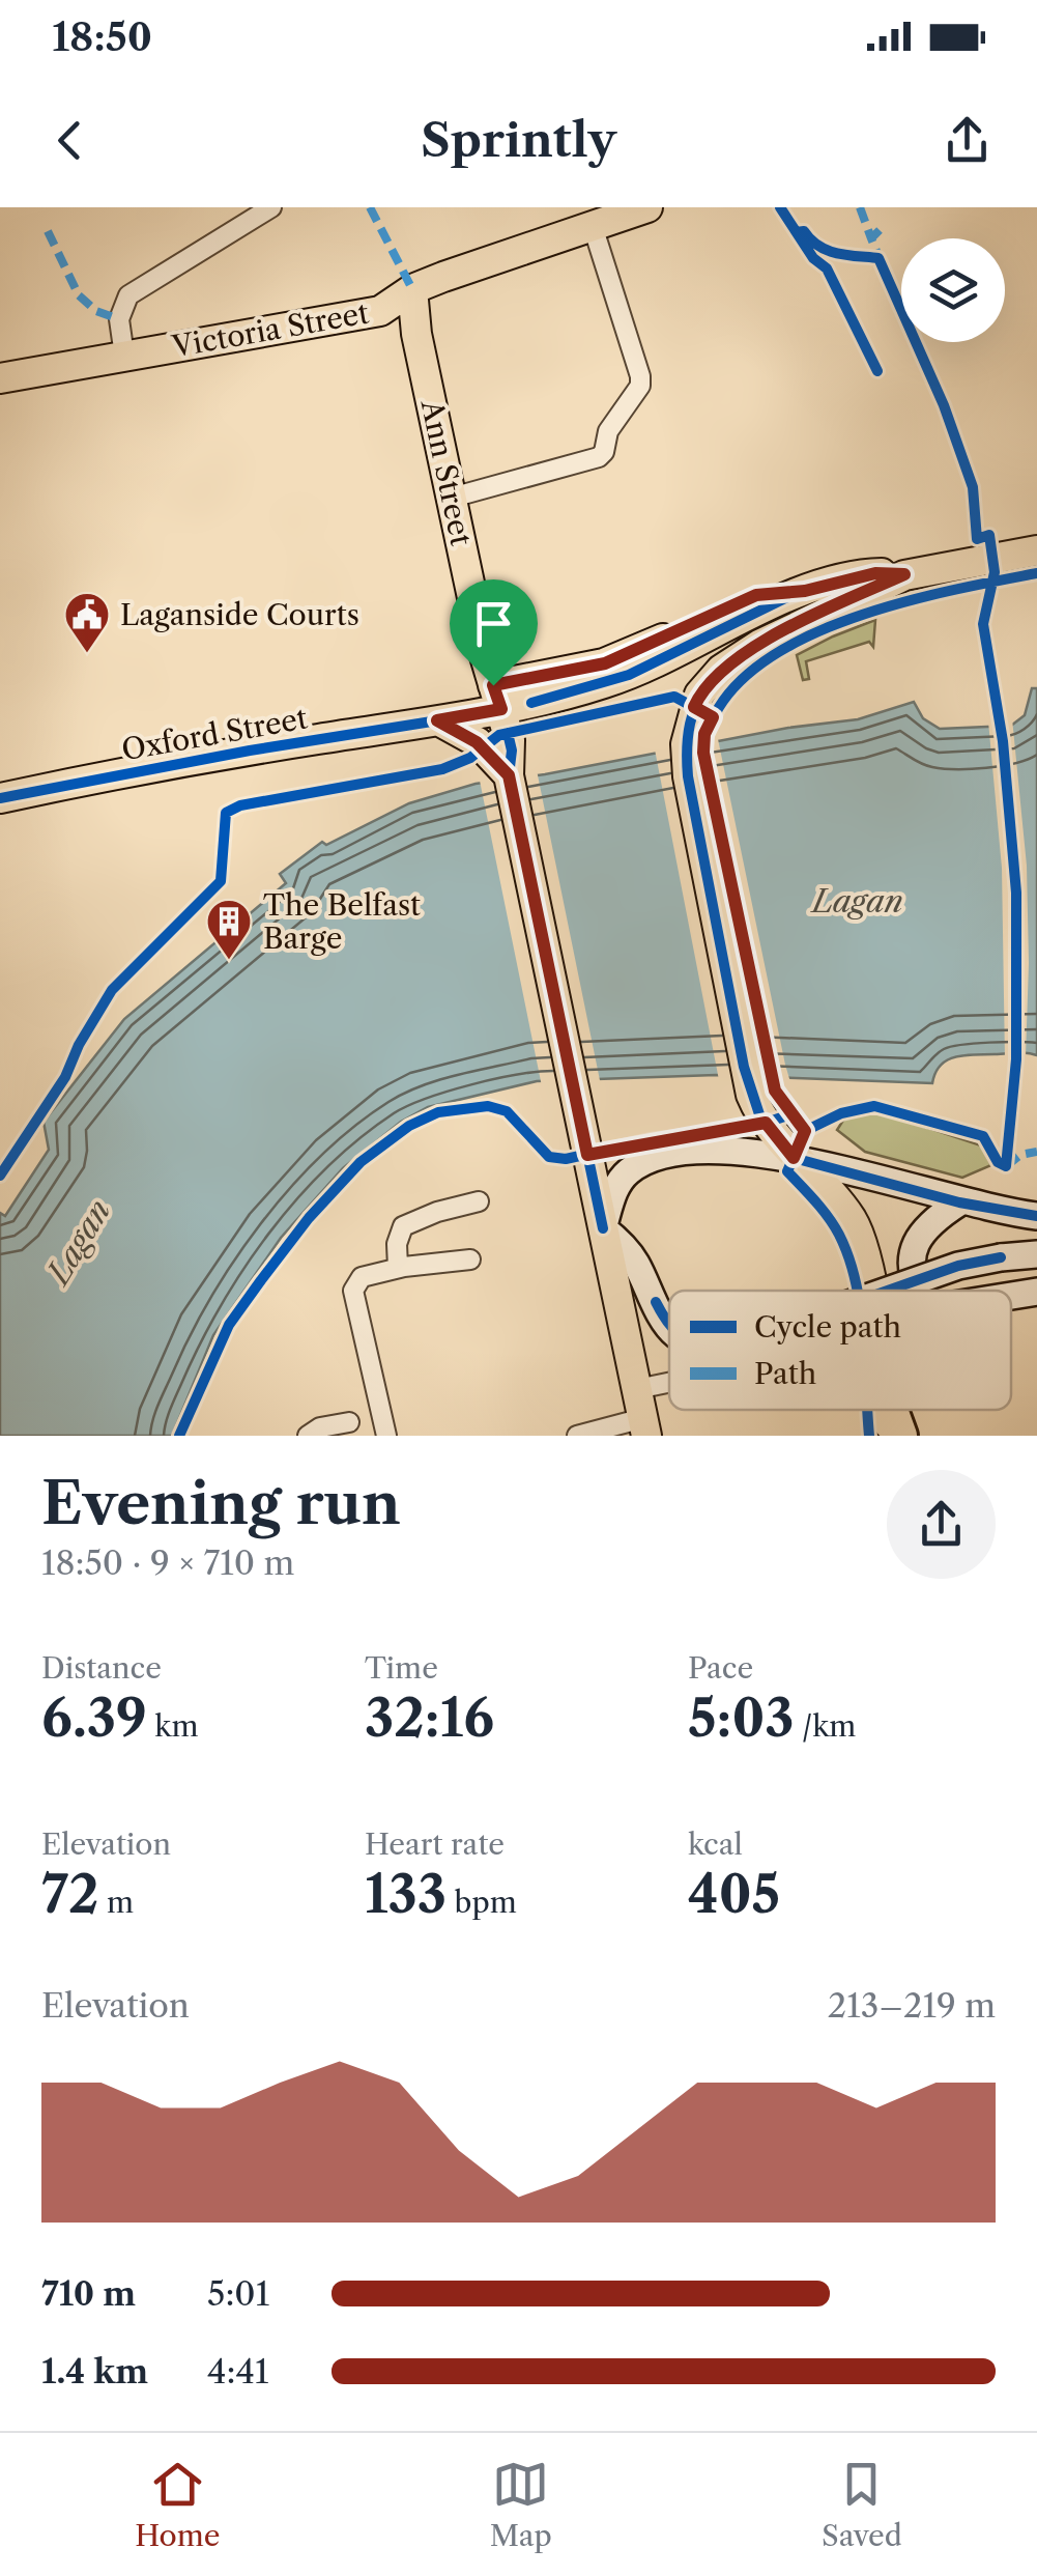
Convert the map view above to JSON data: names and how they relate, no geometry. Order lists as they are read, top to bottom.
{
  "streets": {
    "main road": ["Victoria Street", "Ann Street", "Oxford Street"]
  },
  "crossings": [
    ["Victoria Street", "Ann Street"],
    ["Ann Street", "Oxford Street"]
  ],
  "water": ["Lagan"],
  "places": {
    "public building": ["Laganside Courts"],
    "building": ["The Belfast Barge"]
  },
  "legend": ["Cycle path", "Path"],
  "page": {
    "status": "18:50",
    "header": "Sprintly",
    "heading": ["Evening run", "18:50 · 9 × 710 m"],
    "stats": [
      ["Distance", "6.39 km"],
      ["Time", "32:16"],
      ["Pace", "5:03 /km"],
      ["Elevation", "72 m"],
      ["Heart rate", "133 bpm"],
      ["kcal", "405"]
    ],
    "chart": ["Elevation", "213–219 m"],
    "list": [
      {
        "name": "710 m",
        "note": "5:01"
      },
      {
        "name": "1.4 km",
        "note": "4:41"
      }
    ],
    "tabs": ["Home", "Map", "Saved"]
  }
}
